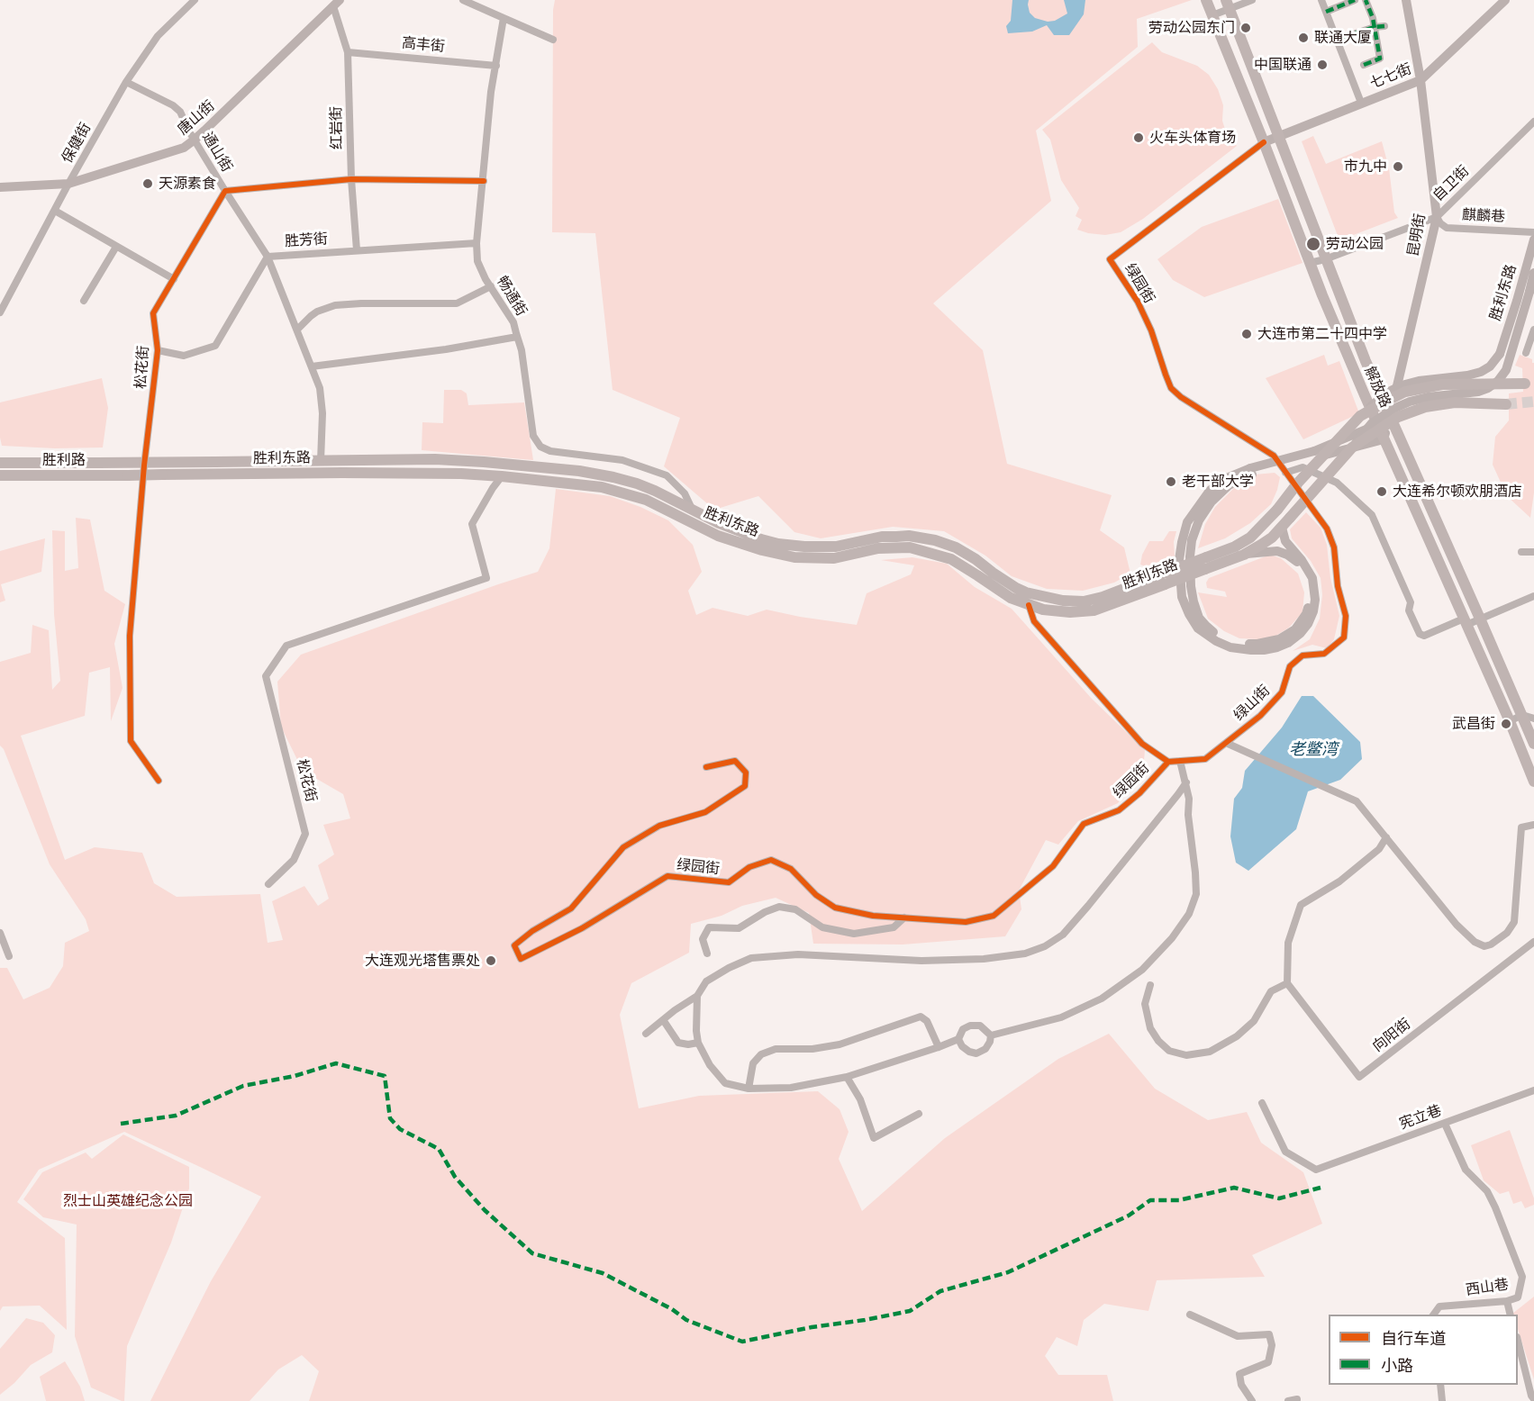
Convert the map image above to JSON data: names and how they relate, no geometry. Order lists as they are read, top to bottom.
{
  "streets": {
    "main road": [
      "七七街",
      "唐山街",
      "昆明街",
      "胜利东路",
      "解放路",
      "胜利路"
    ],
    "street": [
      "高丰街",
      "红岩街",
      "保健街",
      "通山街",
      "自卫街",
      "麒麟巷",
      "胜芳街",
      "绿园街",
      "畅通街",
      "松花街",
      "绿山街",
      "向阳街",
      "宪立巷",
      "西山巷"
    ]
  },
  "crossings": [
    ["高丰街", "红岩街"],
    ["高丰街", "畅通街"],
    ["七七街", "昆明街"],
    ["七七街", "绿园街"],
    ["七七街", "解放路"],
    ["唐山街", "红岩街"],
    ["唐山街", "保健街"],
    ["唐山街", "通山街"],
    ["红岩街", "胜芳街"],
    ["保健街", "通山街"],
    ["通山街", "胜芳街"],
    ["通山街", "松花街"],
    ["通山街", "胜利路"],
    ["自卫街", "麒麟巷"],
    ["自卫街", "昆明街"],
    ["自卫街", "解放路"],
    ["麒麟巷", "昆明街"],
    ["昆明街", "解放路"],
    ["胜芳街", "畅通街"],
    ["胜芳街", "松花街"],
    ["绿园街", "解放路"],
    ["绿园街", "绿山街"],
    ["胜利东路", "松花街"],
    ["胜利东路", "胜利路"],
    ["畅通街", "胜利路"],
    ["宪立巷", "西山巷"]
  ],
  "water": ["老鳖湾"],
  "parks": ["烈士山英雄纪念公园"],
  "places": [
    "劳动公园东门",
    "联通大厦",
    "中国联通",
    "火车头体育场",
    "市九中",
    "天源素食",
    "劳动公园",
    "大连市第二十四中学",
    "老干部大学",
    "大连希尔顿欢朋酒店",
    "武昌街",
    "大连观光塔售票处"
  ],
  "legend": ["自行车道", "小路"]
}
